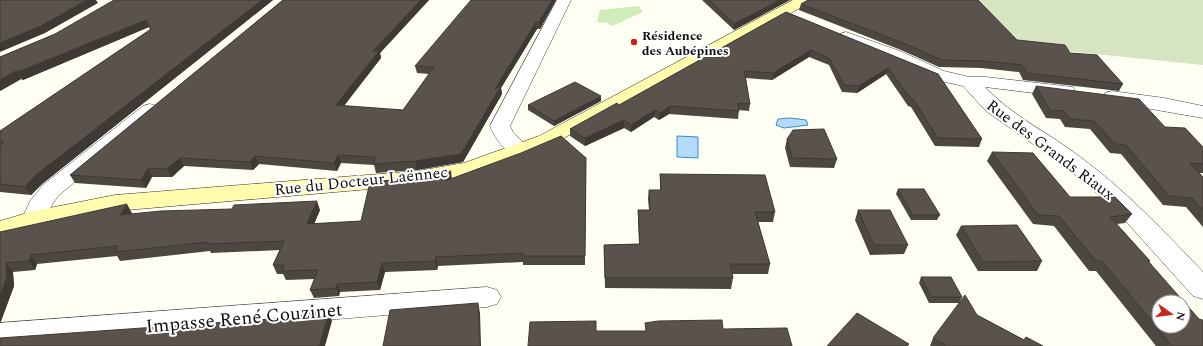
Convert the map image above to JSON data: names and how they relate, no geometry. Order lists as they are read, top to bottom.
{
  "streets": {
    "street": ["Rue des Grands Riaux", "Rue du Docteur Laënnec", "Impasse René Couzinet"]
  },
  "places": ["Résidence des Aubépines"],
  "north": "right"
}
